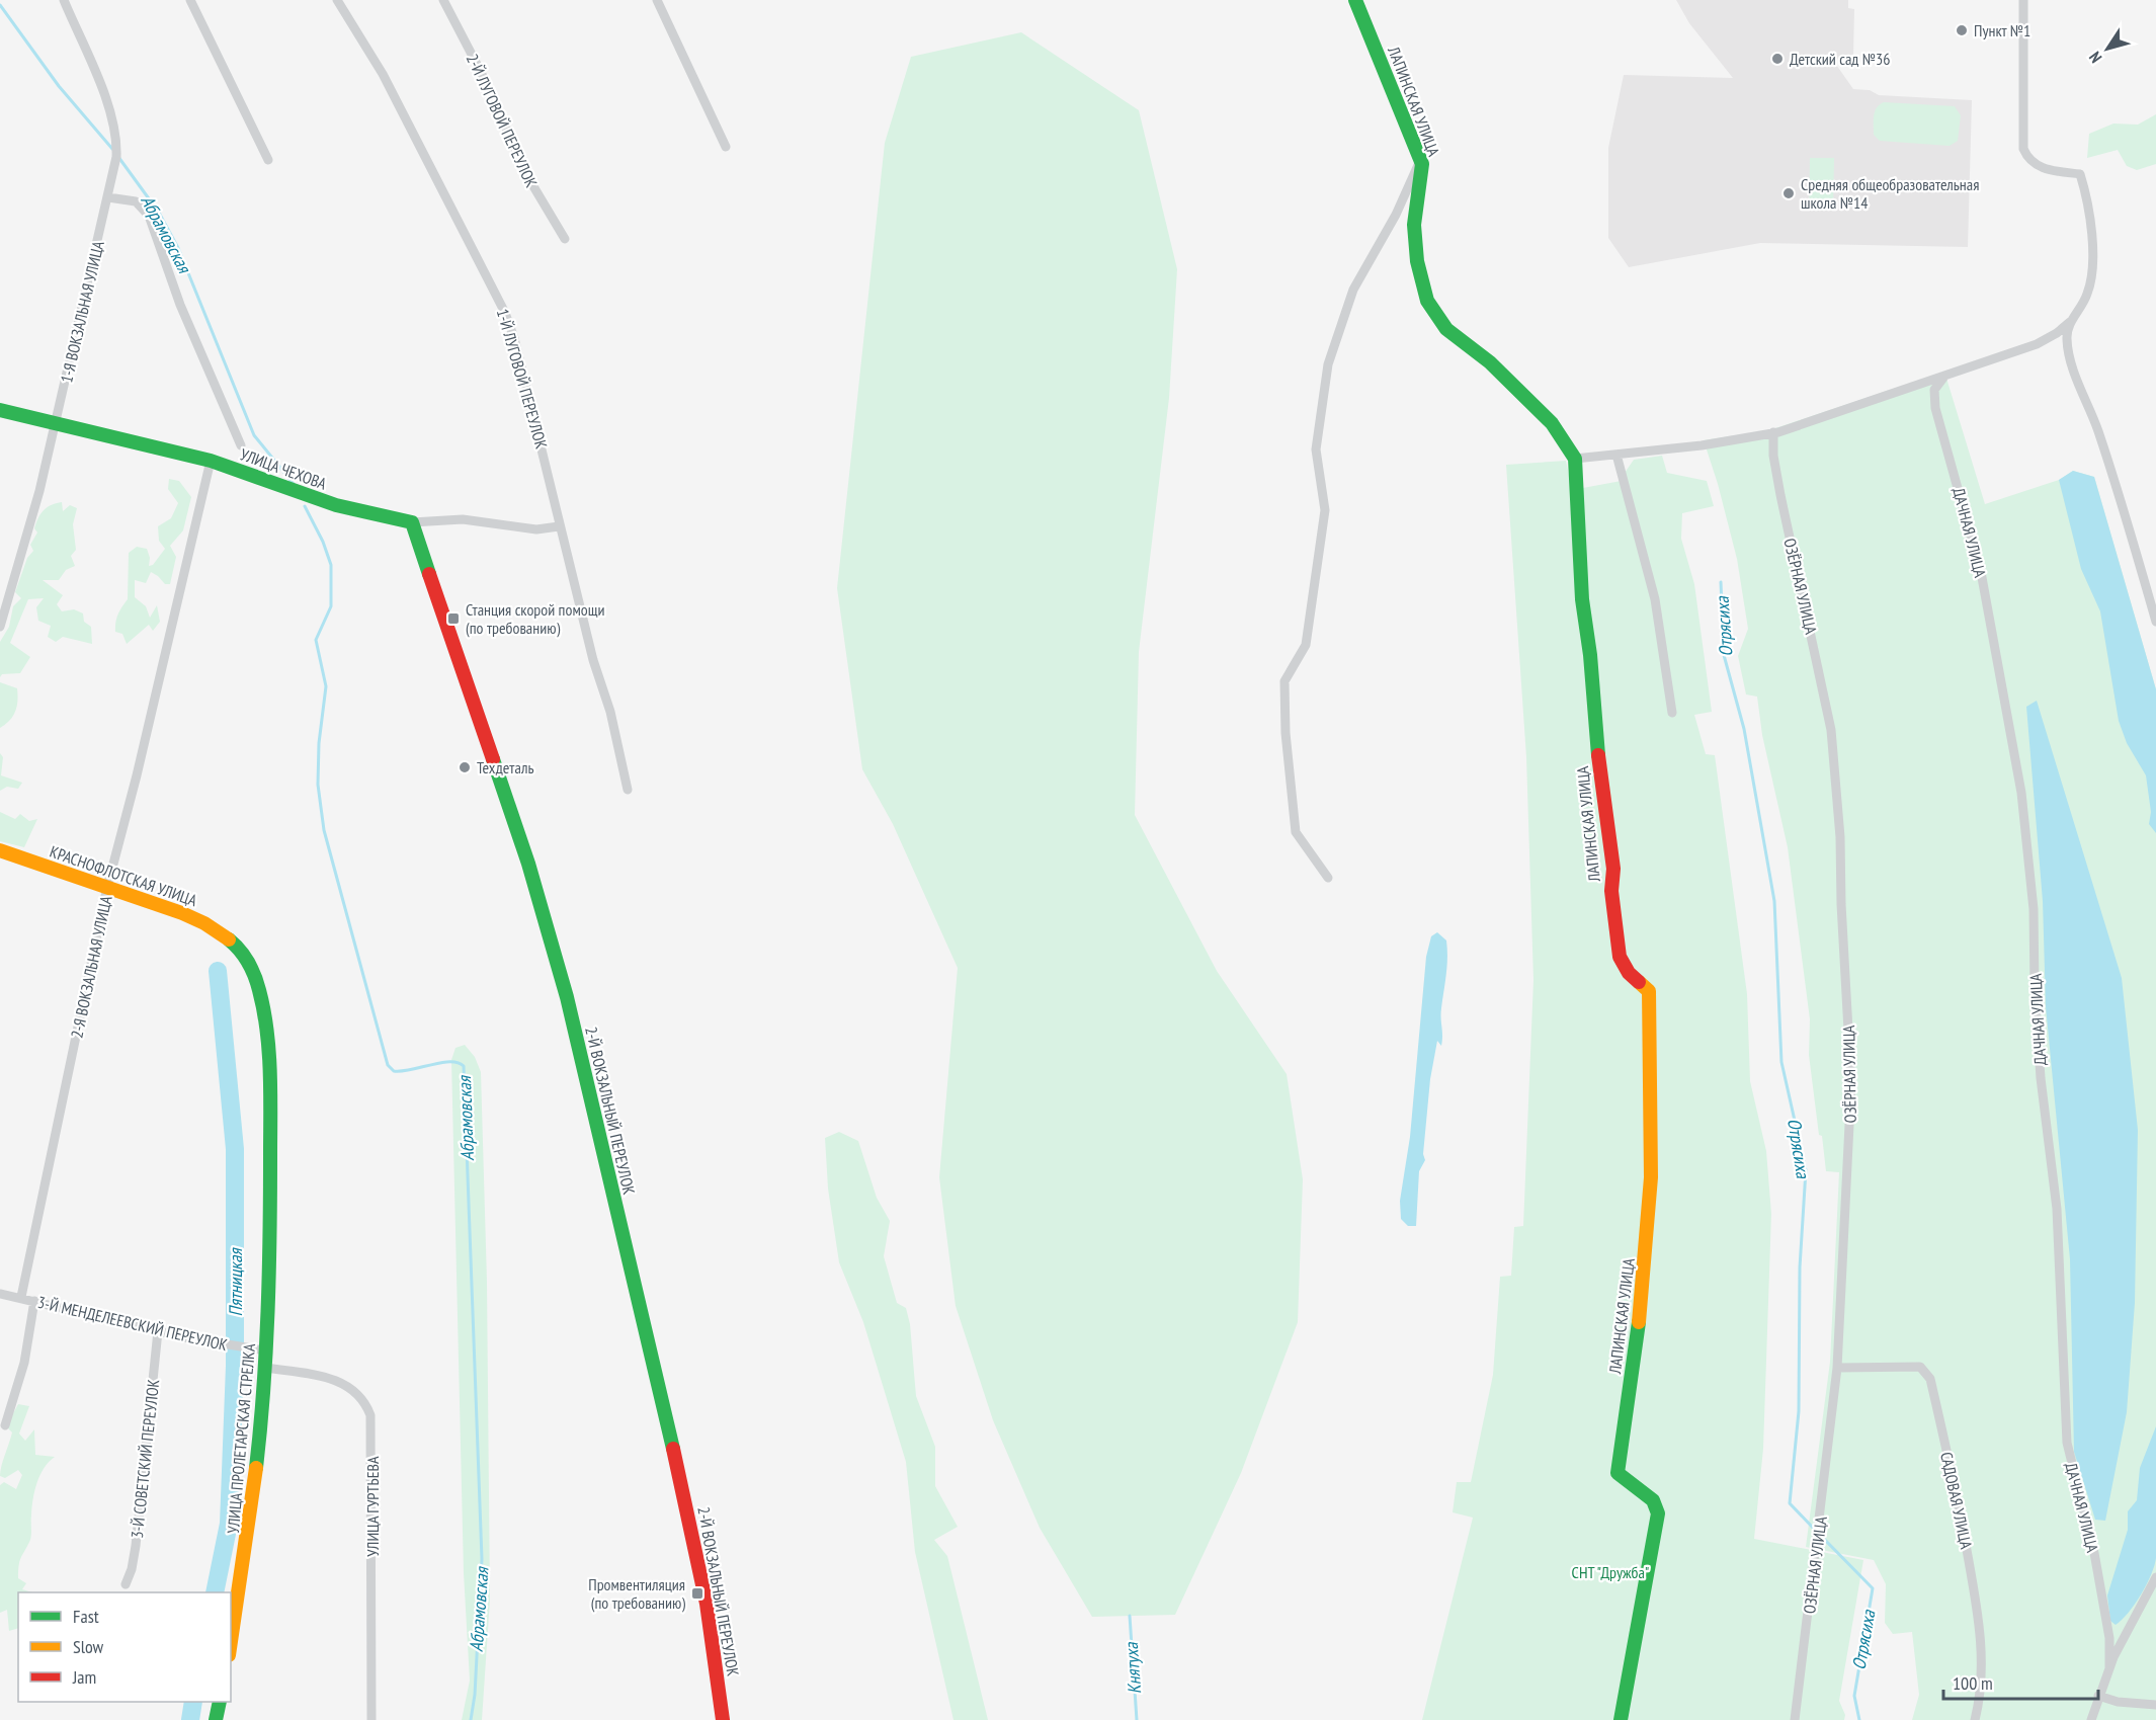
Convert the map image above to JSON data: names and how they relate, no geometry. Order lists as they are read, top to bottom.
{
  "streets": {
    "street": [
      "ЛАПИНСКАЯ УЛИЦА",
      "2-Й ЛУГОВОЙ ПЕРЕУЛОК",
      "1-Я ВОКЗАЛЬНАЯ УЛИЦА",
      "1-Й ЛУГОВОЙ ПЕРЕУЛОК",
      "УЛИЦА ЧЕХОВА",
      "ДАЧНАЯ УЛИЦА",
      "ОЗЁРНАЯ УЛИЦА",
      "КРАСНОФЛОТСКАЯ УЛИЦА",
      "2-Я ВОКЗАЛЬНАЯ УЛИЦА",
      "2-Й ВОКЗАЛЬНЫЙ ПЕРЕУЛОК",
      "3-Й МЕНДЕЛЕЕВСКИЙ ПЕРЕУЛОК",
      "УЛИЦА ПРОЛЕТАРСКАЯ СТРЕЛКА",
      "3-Й СОВЕТСКИЙ ПЕРЕУЛОК",
      "САДОВАЯ УЛИЦА",
      "УЛИЦА ГУРТЬЕВА"
    ]
  },
  "crossings": [
    ["1-Я ВОКЗАЛЬНАЯ УЛИЦА", "УЛИЦА ЧЕХОВА"],
    ["1-Й ЛУГОВОЙ ПЕРЕУЛОК", "УЛИЦА ЧЕХОВА"],
    ["УЛИЦА ЧЕХОВА", "2-Я ВОКЗАЛЬНАЯ УЛИЦА"],
    ["УЛИЦА ЧЕХОВА", "2-Й ВОКЗАЛЬНЫЙ ПЕРЕУЛОК"],
    ["ОЗЁРНАЯ УЛИЦА", "САДОВАЯ УЛИЦА"],
    ["КРАСНОФЛОТСКАЯ УЛИЦА", "2-Я ВОКЗАЛЬНАЯ УЛИЦА"],
    ["КРАСНОФЛОТСКАЯ УЛИЦА", "УЛИЦА ПРОЛЕТАРСКАЯ СТРЕЛКА"],
    ["2-Я ВОКЗАЛЬНАЯ УЛИЦА", "3-Й МЕНДЕЛЕЕВСКИЙ ПЕРЕУЛОК"],
    ["3-Й МЕНДЕЛЕЕВСКИЙ ПЕРЕУЛОК", "УЛИЦА ПРОЛЕТАРСКАЯ СТРЕЛКА"],
    ["3-Й МЕНДЕЛЕЕВСКИЙ ПЕРЕУЛОК", "3-Й СОВЕТСКИЙ ПЕРЕУЛОК"],
    ["УЛИЦА ПРОЛЕТАРСКАЯ СТРЕЛКА", "УЛИЦА ГУРТЬЕВА"]
  ],
  "water": [
    "Абрамовская",
    "Отрясиха",
    "Пятницкая",
    "Княтуха"
  ],
  "parks": ["СНТ \"Дружба\""],
  "places": {
    "other": [
      "Пункт №1",
      "Детский сад №36",
      "Средняя общеобразовательная школа №14",
      "Техдеталь"
    ],
    "transit": ["Станция скорой помощи (по требованию)", "Промвентиляция (по требованию)"]
  },
  "legend": ["Fast", "Slow", "Jam"],
  "scale_bar": "100 m",
  "north": "bottom left"
}
